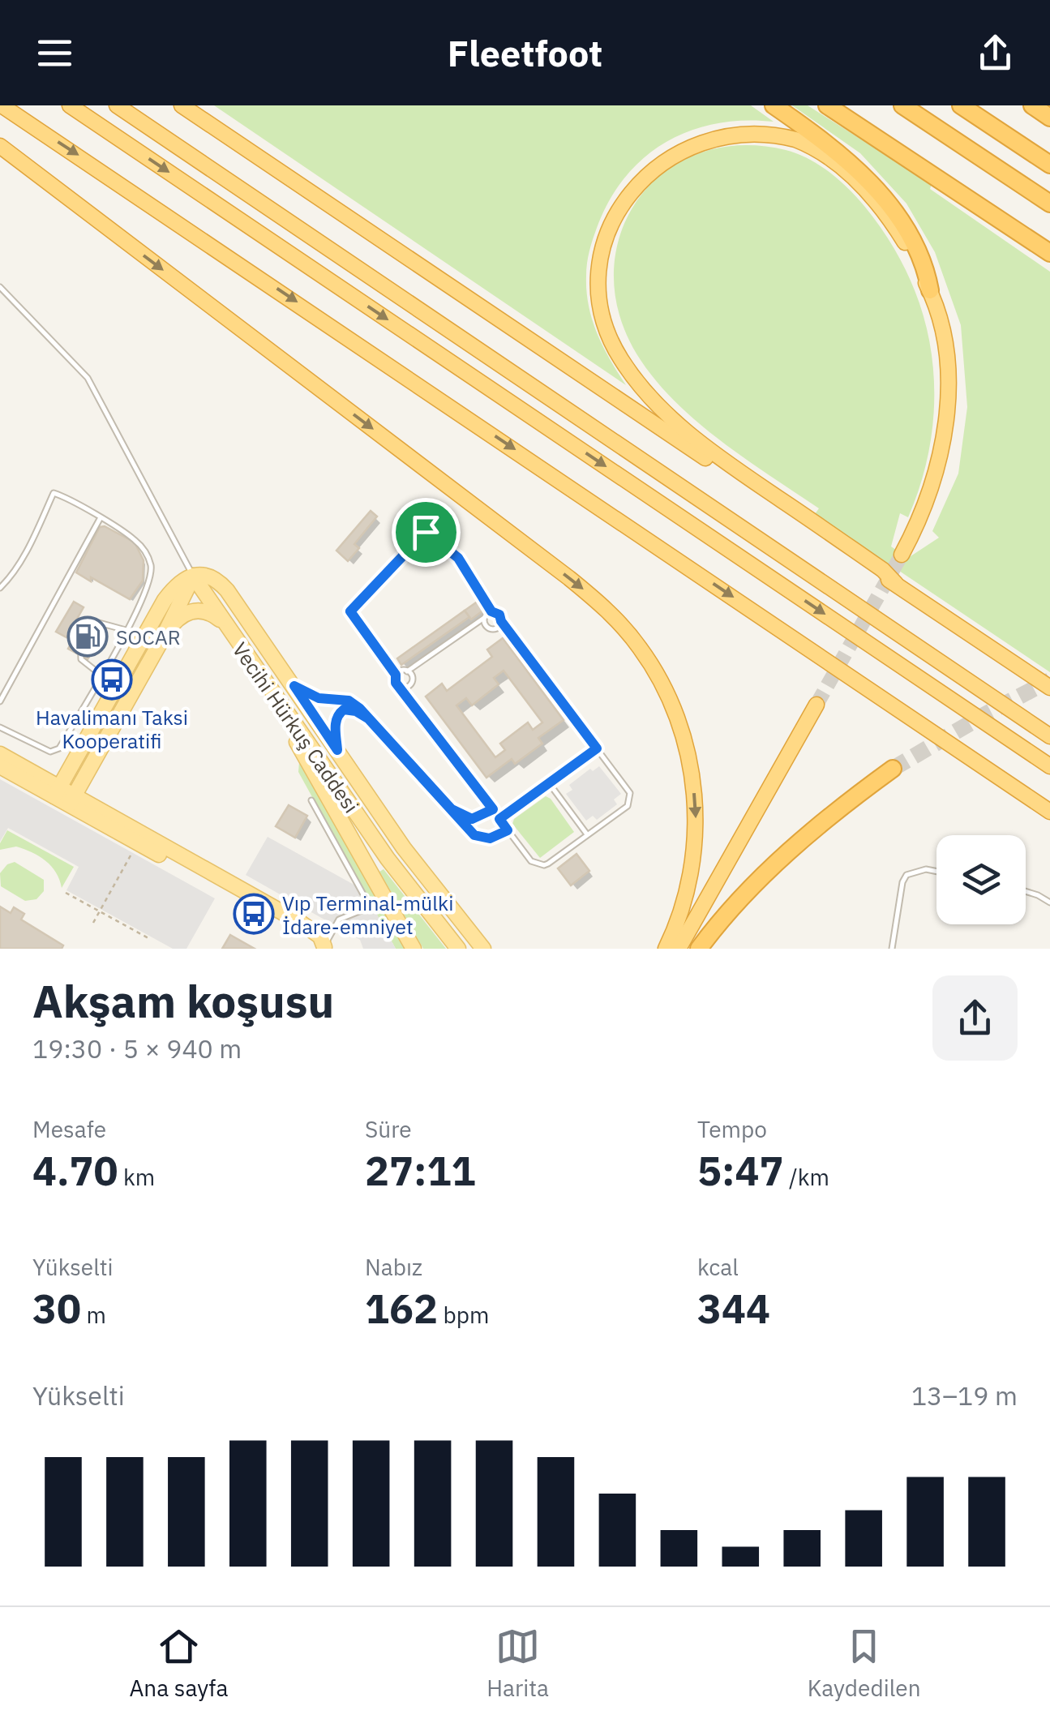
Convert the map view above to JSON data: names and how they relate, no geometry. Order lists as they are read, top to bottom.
{
  "streets": {
    "main road": ["Vecihi Hürkuş Caddesi"]
  },
  "places": {
    "fuel station": ["SOCAR"],
    "bus stop": ["Havalimanı Taksi Kooperatifi", "Vıp Terminal-mülki İdare-emniyet"]
  },
  "page": {
    "header": "Fleetfoot",
    "heading": ["Akşam koşusu", "19:30 · 5 × 940 m"],
    "stats": [
      ["Mesafe", "4.70 km"],
      ["Süre", "27:11"],
      ["Tempo", "5:47 /km"],
      ["Yükselti", "30 m"],
      ["Nabız", "162 bpm"],
      ["kcal", "344"]
    ],
    "chart": ["Yükselti", "13–19 m"],
    "tabs": ["Ana sayfa", "Harita", "Kaydedilen"]
  }
}
